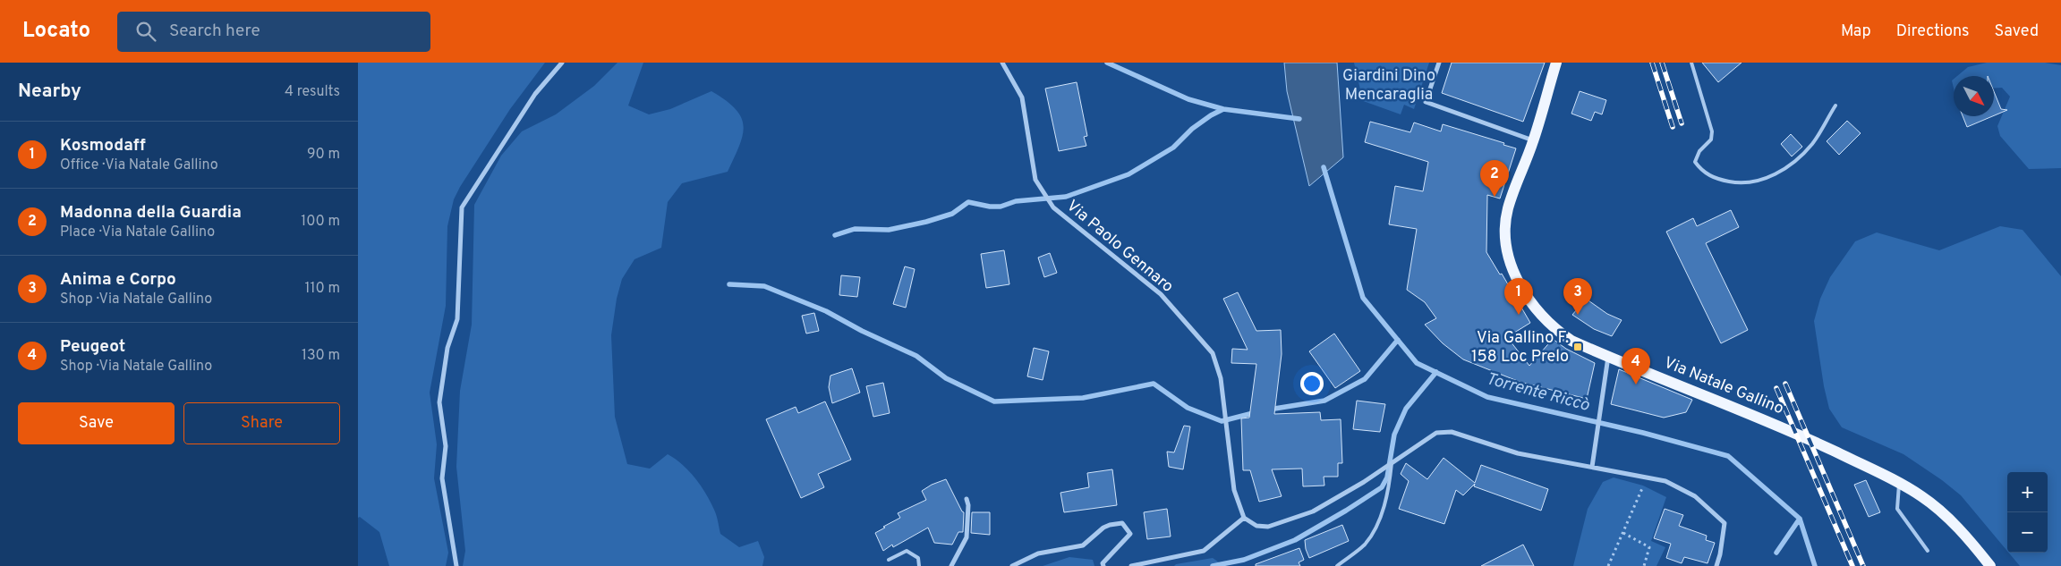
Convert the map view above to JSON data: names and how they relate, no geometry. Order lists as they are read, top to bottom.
{
  "streets": {
    "main road": ["Via Natale Gallino"],
    "street": ["Via Paolo Gennaro"]
  },
  "water": ["Torrente Riccò"],
  "parks": ["Giardini Dino Mencaraglia"],
  "places": {
    "transit": ["Via Gallino F. 158 Loc Prelo"]
  },
  "north": "bottom right",
  "page": {
    "header": "Locato",
    "search": "Search here",
    "nav": ["Map", "Directions", "Saved"],
    "heading": ["Nearby", "4 results"],
    "list": [
      {
        "mark": "1",
        "name": "Kosmodaff",
        "note": "Office · Via Natale Gallino",
        "value": "90 m"
      },
      {
        "mark": "2",
        "name": "Madonna della Guardia",
        "note": "Place · Via Natale Gallino",
        "value": "100 m"
      },
      {
        "mark": "3",
        "name": "Anima e Corpo",
        "note": "Shop · Via Natale Gallino",
        "value": "110 m"
      },
      {
        "mark": "4",
        "name": "Peugeot",
        "note": "Shop · Via Natale Gallino",
        "value": "130 m"
      }
    ],
    "pins": [
      "2",
      "1",
      "3",
      "4"
    ],
    "buttons": ["Save", "Share"],
    "map_buttons": ["+", "−"]
  }
}
